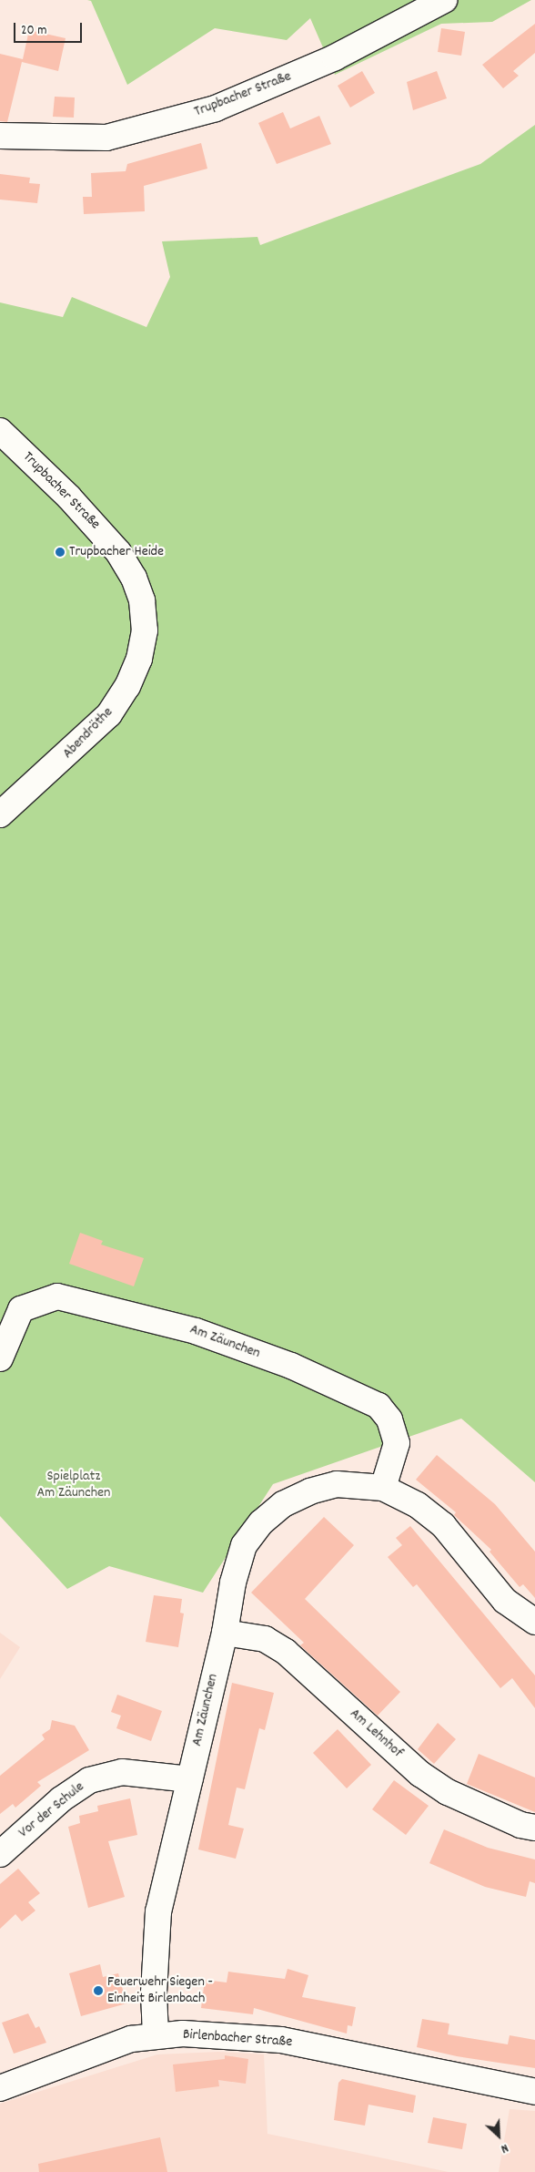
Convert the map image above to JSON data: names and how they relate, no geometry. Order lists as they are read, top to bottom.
{
  "streets": {
    "street": [
      "Trupbacher Straße",
      "Abendröthe",
      "Am Zäunchen",
      "Am Lehnhof",
      "Vor der Schule",
      "Birlenbacher Straße"
    ]
  },
  "crossings": [
    ["Trupbacher Straße", "Abendröthe"],
    ["Am Zäunchen", "Am Lehnhof"],
    ["Am Zäunchen", "Vor der Schule"],
    ["Am Zäunchen", "Birlenbacher Straße"]
  ],
  "parks": ["Spielplatz Am Zäunchen"],
  "places": ["Trupbacher Heide", "Feuerwehr Siegen - Einheit Birlenbach"],
  "scale_bar": "20 m",
  "north": "bottom right"
}
